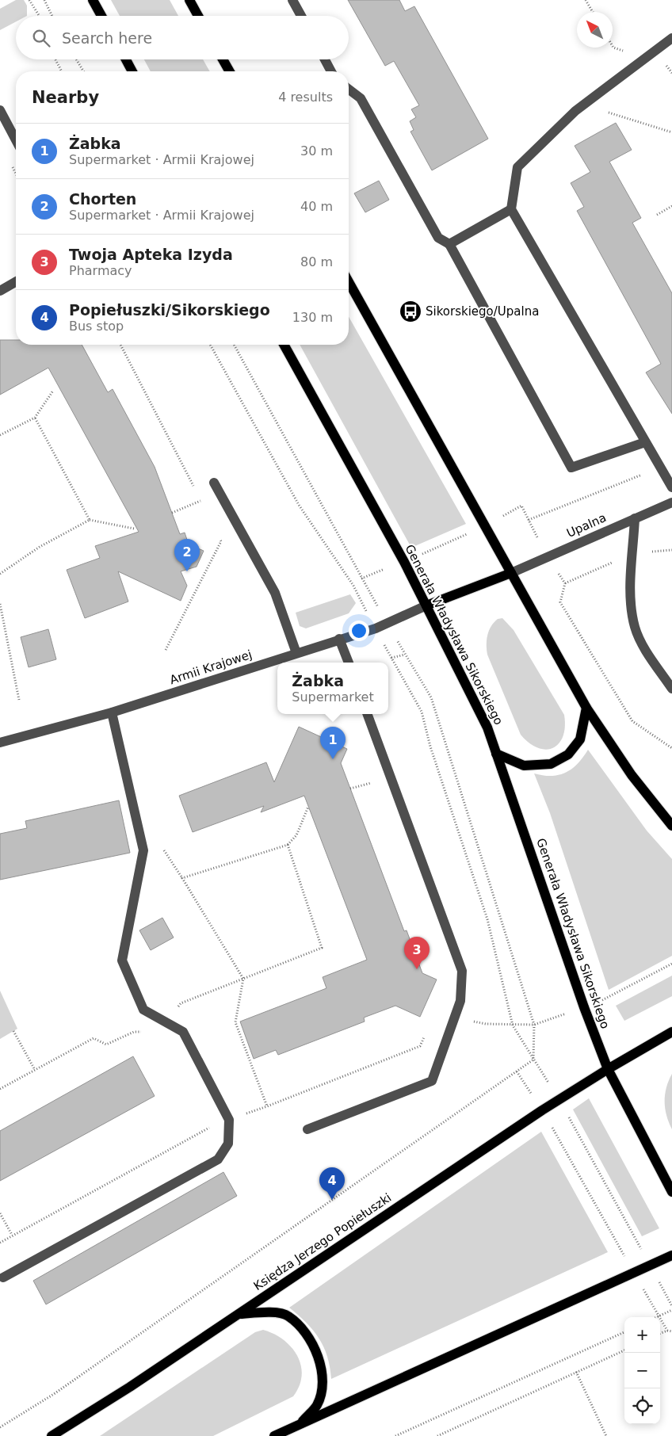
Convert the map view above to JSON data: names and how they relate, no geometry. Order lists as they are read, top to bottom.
{
  "streets": {
    "main road": ["Generała Władysława Sikorskiego", "Księdza Jerzego Popiełuszki"],
    "street": ["Upalna", "Armii Krajowej"]
  },
  "crossings": [
    ["Generała Władysława Sikorskiego", "Armii Krajowej"],
    ["Generała Władysława Sikorskiego", "Księdza Jerzego Popiełuszki"]
  ],
  "places": {
    "bus stop": ["Sikorskiego/Upalna"]
  },
  "north": "top left",
  "page": {
    "search": "Search here",
    "heading": ["Nearby", "4 results"],
    "list": [
      {
        "mark": "1",
        "name": "Żabka",
        "note": "Supermarket · Armii Krajowej",
        "value": "30 m"
      },
      {
        "mark": "2",
        "name": "Chorten",
        "note": "Supermarket · Armii Krajowej",
        "value": "40 m"
      },
      {
        "mark": "3",
        "name": "Twoja Apteka Izyda",
        "note": "Pharmacy",
        "value": "80 m"
      },
      {
        "mark": "4",
        "name": "Popiełuszki/Sikorskiego",
        "note": "Bus stop",
        "value": "130 m"
      }
    ],
    "pins": [
      "2",
      "1",
      "3",
      "4"
    ],
    "popup": ["Żabka", "Supermarket"],
    "map_buttons": ["+", "−"]
  }
}
